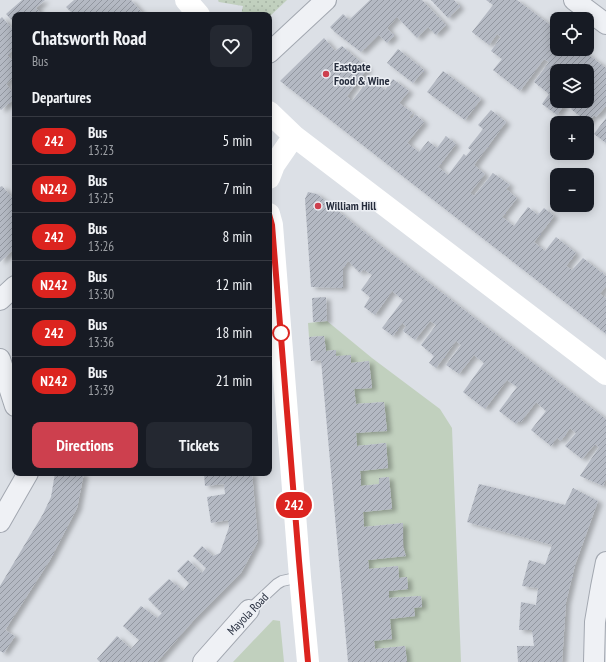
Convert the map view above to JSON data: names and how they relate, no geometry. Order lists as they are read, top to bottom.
{
  "streets": {
    "street": ["Mayola Road"]
  },
  "places": ["Eastgate Food & Wine", "William Hill"],
  "lines": ["bus line 242"],
  "page": {
    "on_map": "242",
    "map_buttons": ["+", "−"],
    "heading": [
      ["Chatsworth Road", "Bus"],
      "Departures"
    ],
    "list": [
      {
        "mark": "242",
        "name": "Bus",
        "note": "13:23",
        "value": "5 min"
      },
      {
        "mark": "N242",
        "name": "Bus",
        "note": "13:25",
        "value": "7 min"
      },
      {
        "mark": "242",
        "name": "Bus",
        "note": "13:26",
        "value": "8 min"
      },
      {
        "mark": "N242",
        "name": "Bus",
        "note": "13:30",
        "value": "12 min"
      },
      {
        "mark": "242",
        "name": "Bus",
        "note": "13:36",
        "value": "18 min"
      },
      {
        "mark": "N242",
        "name": "Bus",
        "note": "13:39",
        "value": "21 min"
      }
    ],
    "buttons": ["Directions", "Tickets"]
  }
}
